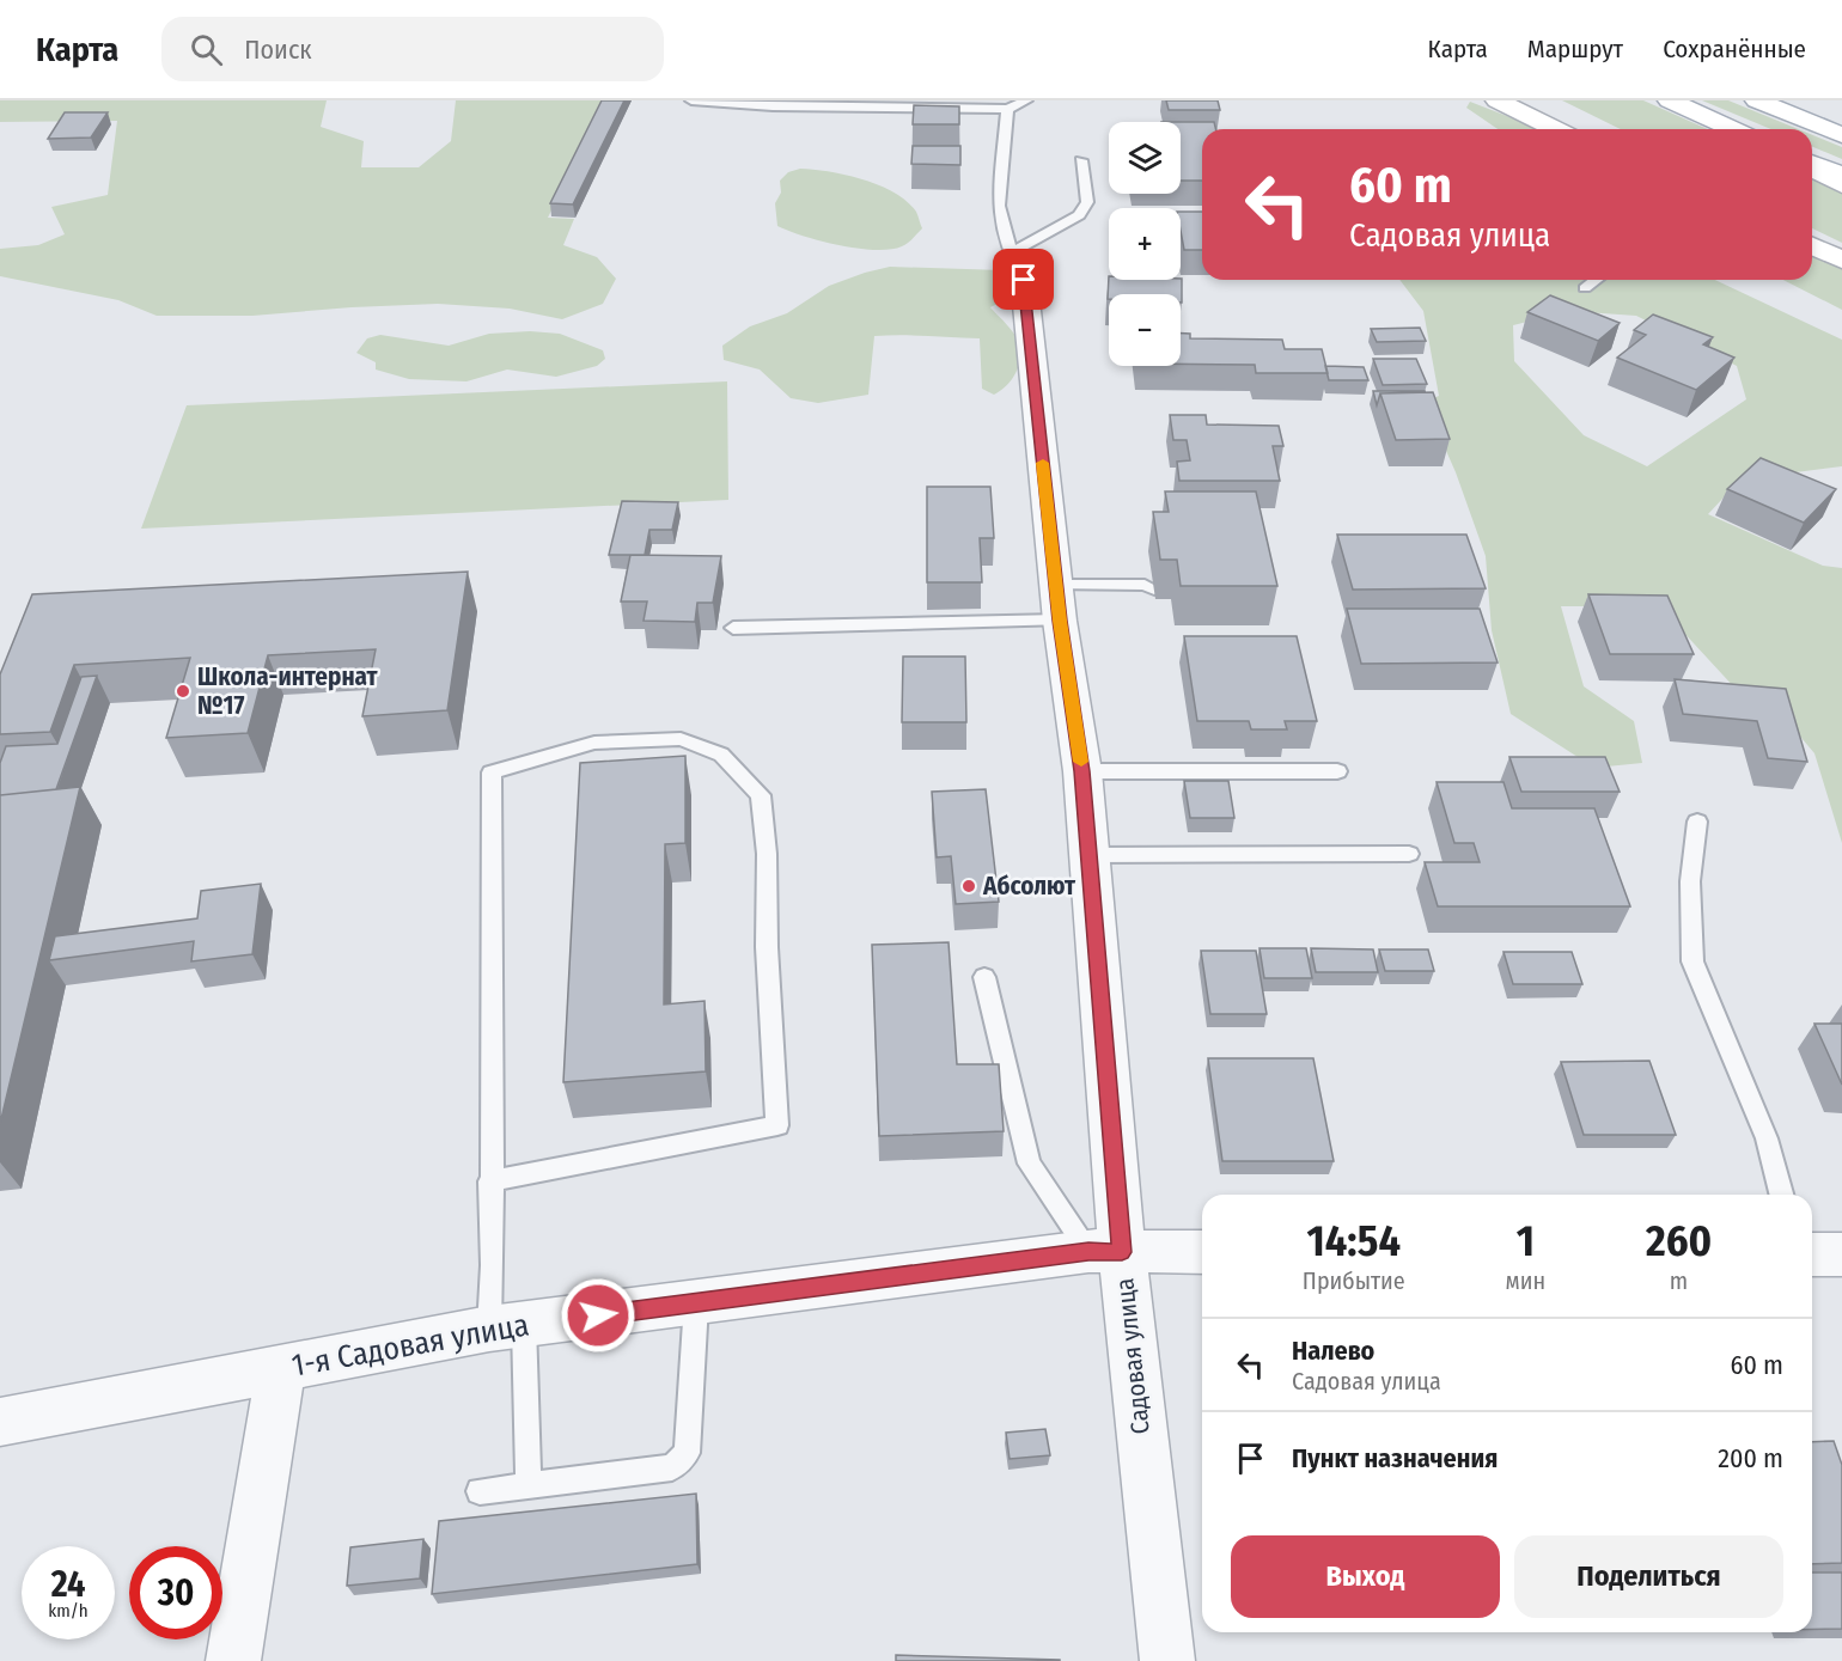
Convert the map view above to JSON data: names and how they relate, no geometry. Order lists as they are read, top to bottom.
{
  "streets": {
    "street": ["1-я Садовая улица", "Садовая улица"]
  },
  "crossings": [
    ["1-я Садовая улица", "Садовая улица"]
  ],
  "places": ["Школа-интернат №17", "Абсолют"],
  "page": {
    "header": "Карта",
    "search": "Поиск",
    "nav": ["Карта", "Маршрут", "Сохранённые"],
    "map_buttons": ["+", "−"],
    "turn": ["60 m", "Садовая улица"],
    "eta": [
      "14:54",
      "Прибытие",
      "1",
      "мин",
      "260",
      "m"
    ],
    "list": [
      {
        "name": "Налево",
        "note": "Садовая улица",
        "value": "60 m"
      },
      {
        "name": "Пункт назначения",
        "value": "200 m"
      }
    ],
    "buttons": ["Выход", "Поделиться"],
    "speed": "24 km/h",
    "limit": "30"
  }
}
